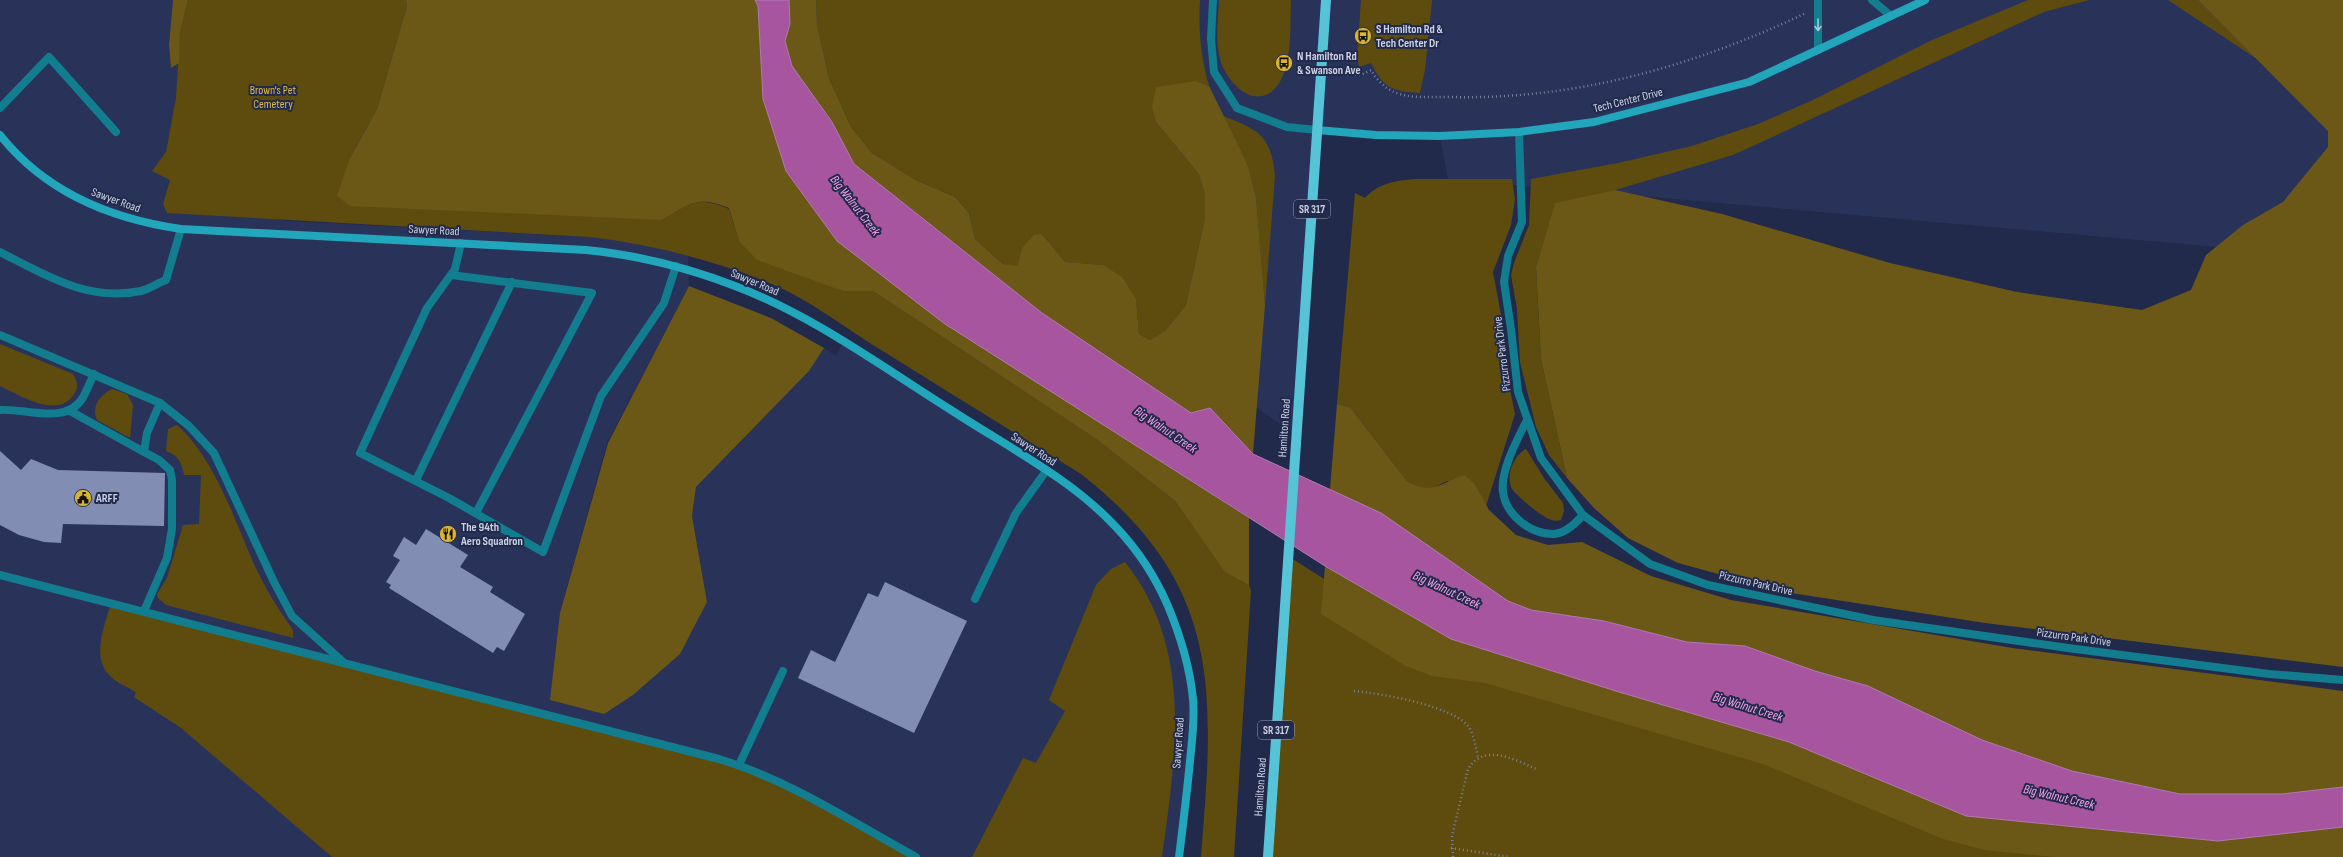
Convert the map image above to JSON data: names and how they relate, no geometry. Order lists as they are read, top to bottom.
{
  "streets": {
    "main road": ["SR 317", "Hamilton Road"],
    "street": ["Tech Center Drive", "Sawyer Road", "Pizzurro Park Drive"]
  },
  "crossings": [
    ["Tech Center Drive", "Pizzurro Park Drive"],
    ["Tech Center Drive", "Hamilton Road"]
  ],
  "water": ["Big Walnut Creek"],
  "parks": ["Brown's Pet Cemetery"],
  "places": {
    "bus stop": ["S Hamilton Rd & Tech Center Dr", "N Hamilton Rd & Swanson Ave"],
    "public building": ["ARFF"],
    "restaurant": ["The 94th Aero Squadron"]
  }
}
